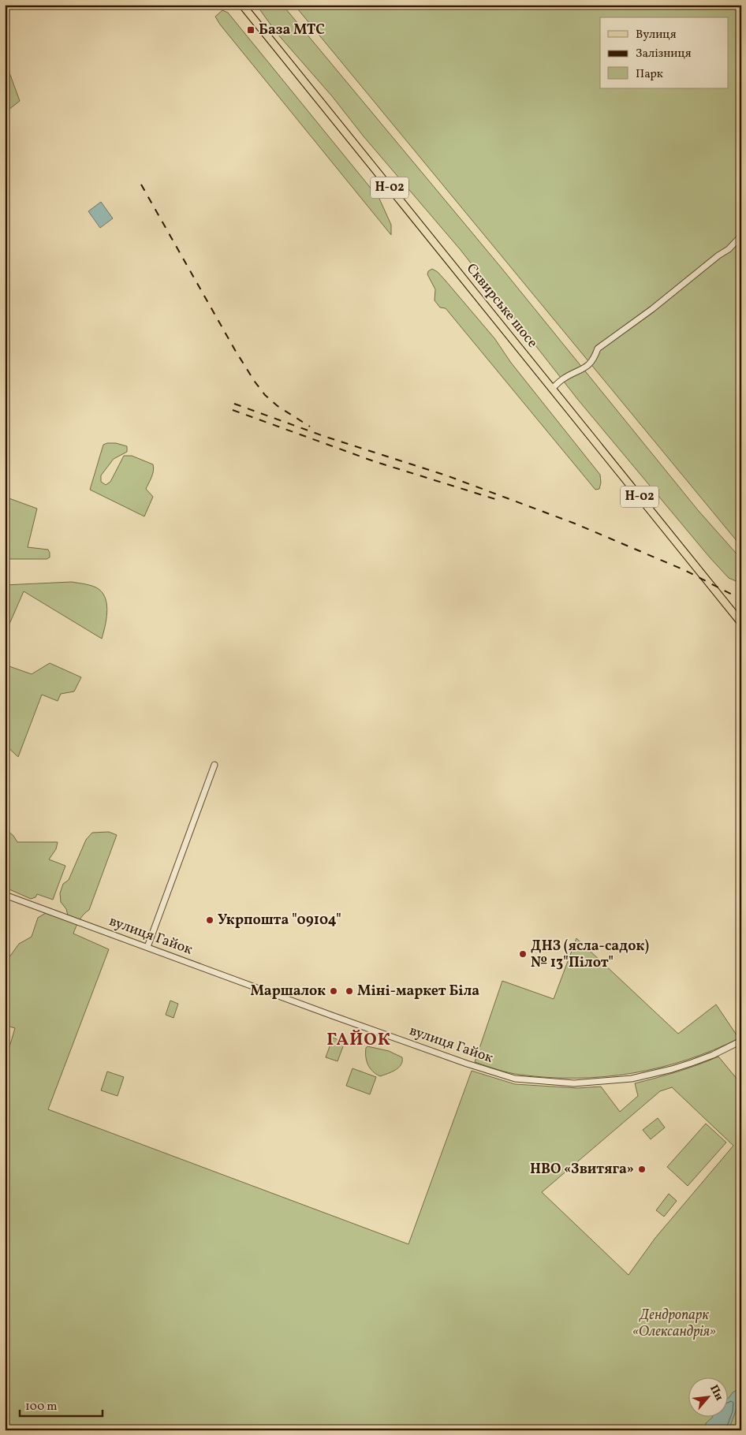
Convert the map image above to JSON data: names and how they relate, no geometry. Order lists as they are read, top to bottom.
{
  "streets": {
    "main road": ["Н-02", "Сквирське шосе"],
    "street": ["вулиця Гайок"]
  },
  "districts": ["ГАЙОК"],
  "parks": ["Дендропарк «Олександрія»"],
  "places": {
    "transit": ["База МТС"],
    "other": [
      "Укрпошта \"09104\"",
      "ДНЗ (ясла-садок) № 13\"Пілот\"",
      "Маршалок",
      "Міні-маркет Біла",
      "НВО «Звитяга»"
    ]
  },
  "legend": ["Вулиця", "Залізниця", "Парк"],
  "scale_bar": "100 m",
  "north": "top right"
}
